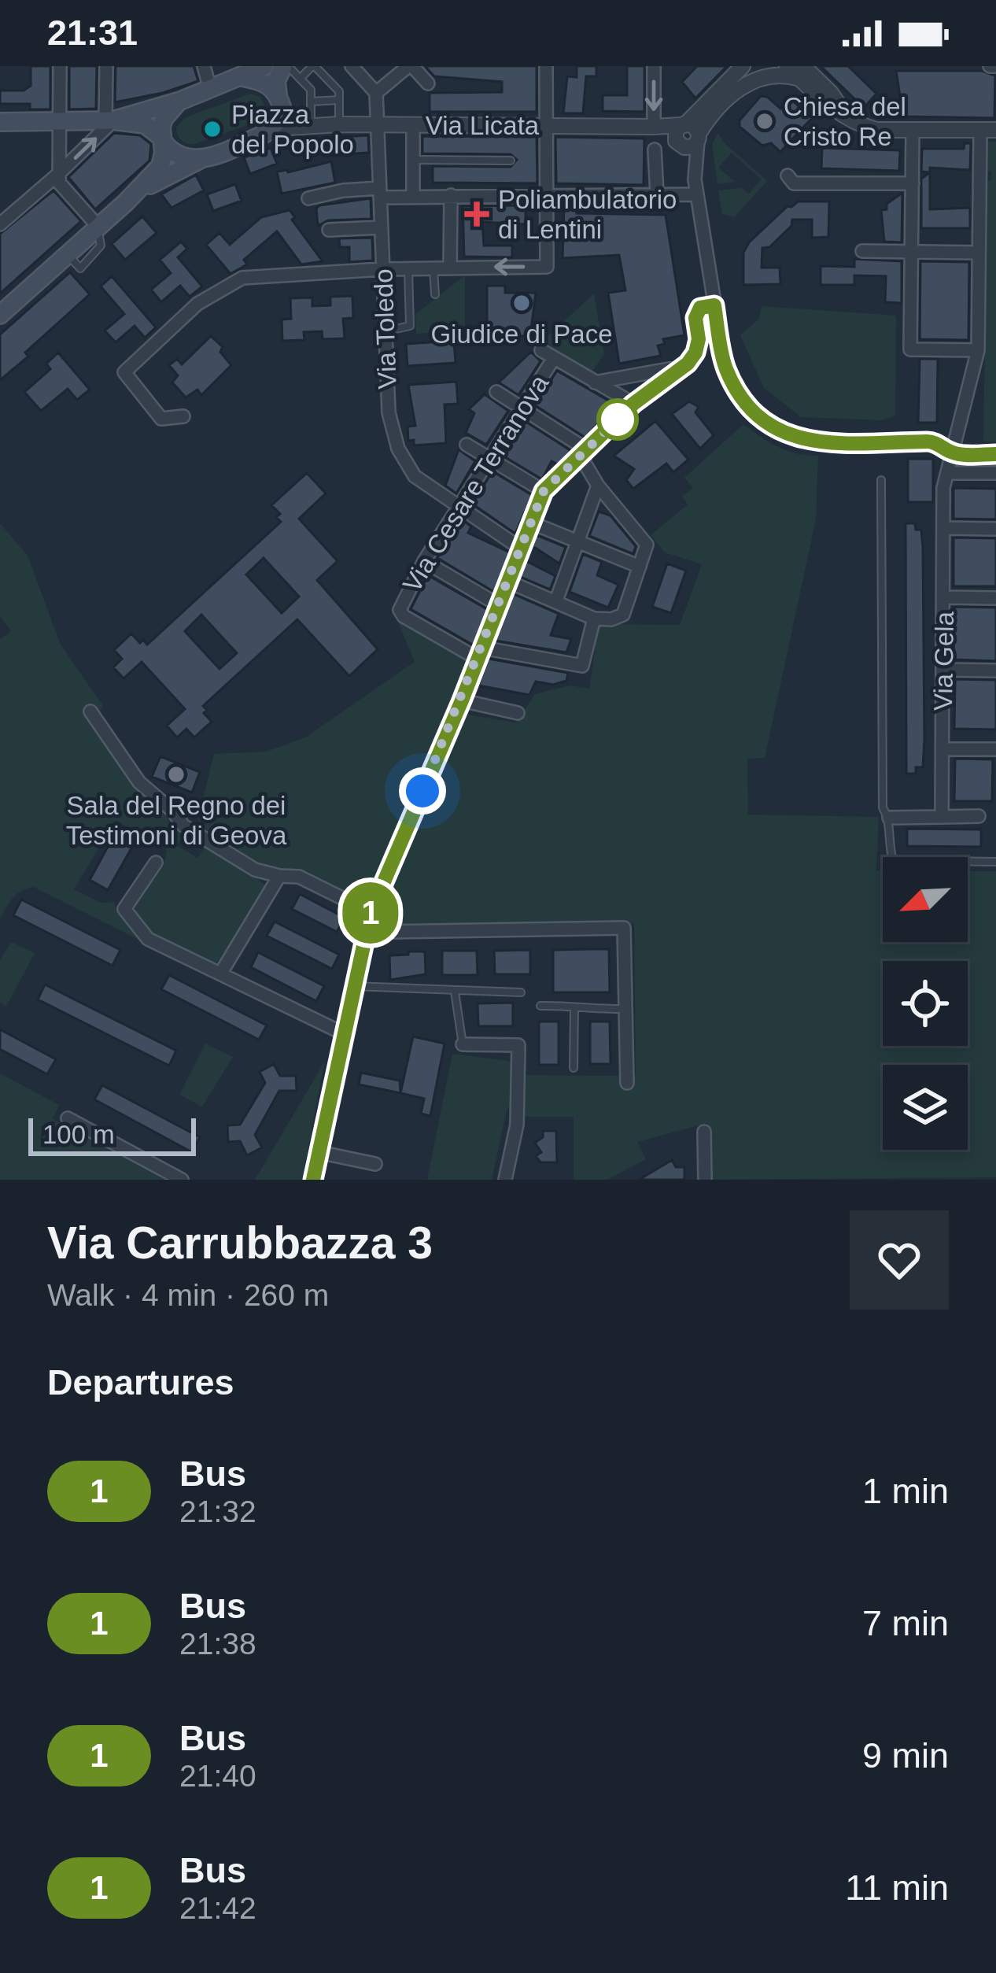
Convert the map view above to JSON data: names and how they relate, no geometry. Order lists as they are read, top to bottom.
{
  "streets": {
    "street": [
      "Via Licata",
      "Via Toledo",
      "Via Cesare Terranova",
      "Via Gela"
    ]
  },
  "crossings": [
    ["Via Licata", "Via Toledo"],
    ["Via Toledo", "Via Cesare Terranova"]
  ],
  "places": {
    "other": [
      "Chiesa del Cristo Re",
      "Piazza del Popolo",
      "Giudice di Pace",
      "Sala del Regno dei Testimoni di Geova"
    ],
    "health": ["Poliambulatorio di Lentini"]
  },
  "lines": ["bus line 1"],
  "scale_bar": "100 m",
  "north": "bottom left",
  "page": {
    "status": "21:31",
    "on_map": "1",
    "scale": "100 m",
    "heading": [
      ["Via Carrubbazza 3", "Walk · 4 min · 260 m"],
      "Departures"
    ],
    "list": [
      {
        "mark": "1",
        "name": "Bus",
        "note": "21:32",
        "value": "1 min"
      },
      {
        "mark": "1",
        "name": "Bus",
        "note": "21:38",
        "value": "7 min"
      },
      {
        "mark": "1",
        "name": "Bus",
        "note": "21:40",
        "value": "9 min"
      },
      {
        "mark": "1",
        "name": "Bus",
        "note": "21:42",
        "value": "11 min"
      }
    ]
  }
}
